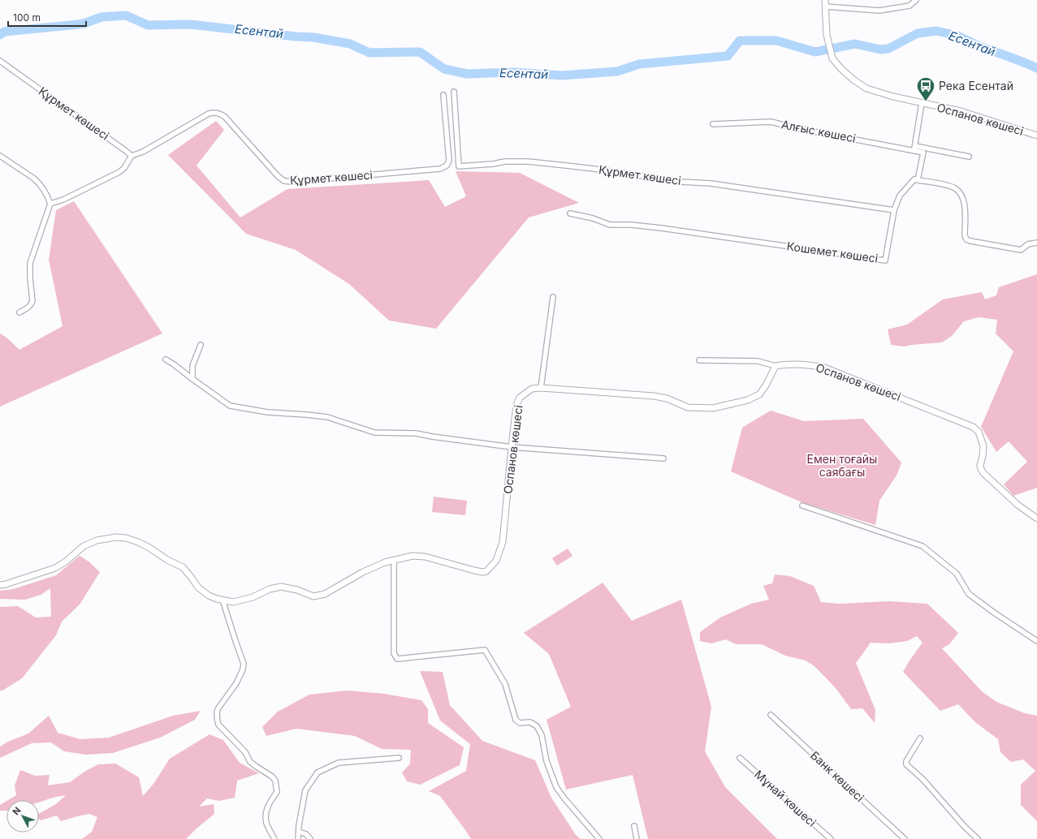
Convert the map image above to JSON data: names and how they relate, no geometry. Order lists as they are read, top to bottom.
{
  "streets": {
    "street": [
      "Құрмет көшесі",
      "Оспанов көшесі",
      "Алғыс көшесі",
      "Кошемет көшесі",
      "Банк көшесі",
      "Мұнай көшесі"
    ]
  },
  "crossings": [
    ["Құрмет көшесі", "Кошемет көшесі"],
    ["Алғыс көшесі", "Кошемет көшесі"]
  ],
  "water": ["Есентай"],
  "parks": ["Емен тоғайы саябағы"],
  "places": {
    "bus stop": ["Река Есентай"]
  },
  "scale_bar": "100 m",
  "north": "top left"
}
